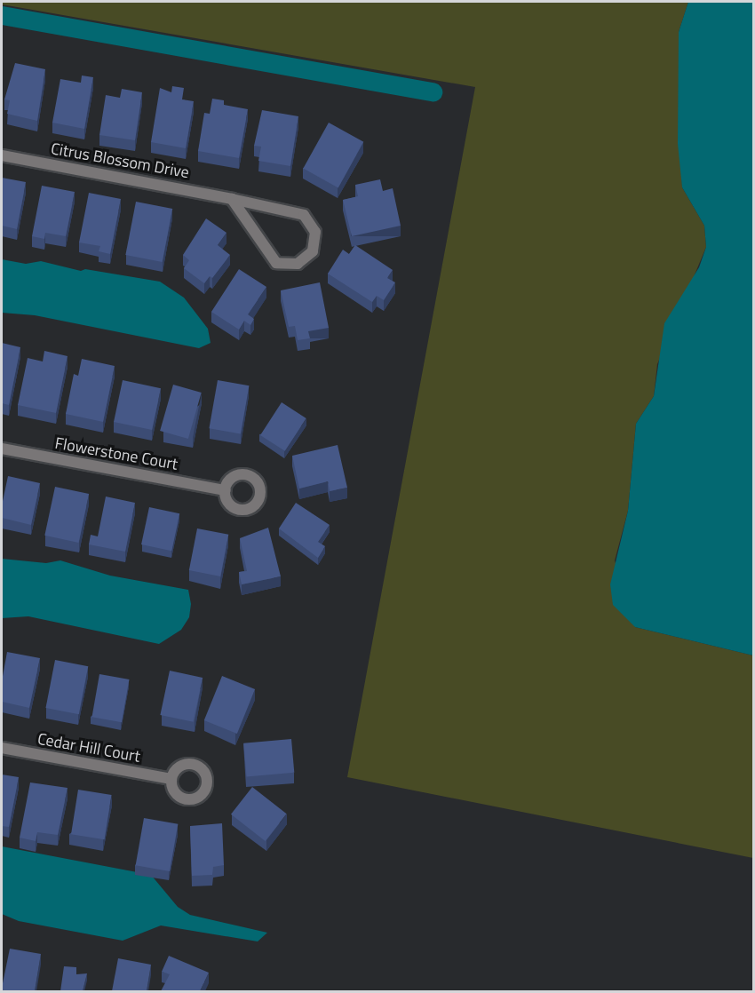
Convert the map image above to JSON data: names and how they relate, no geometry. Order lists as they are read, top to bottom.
{
  "streets": {
    "street": ["Citrus Blossom Drive", "Flowerstone Court", "Cedar Hill Court"]
  }
}
